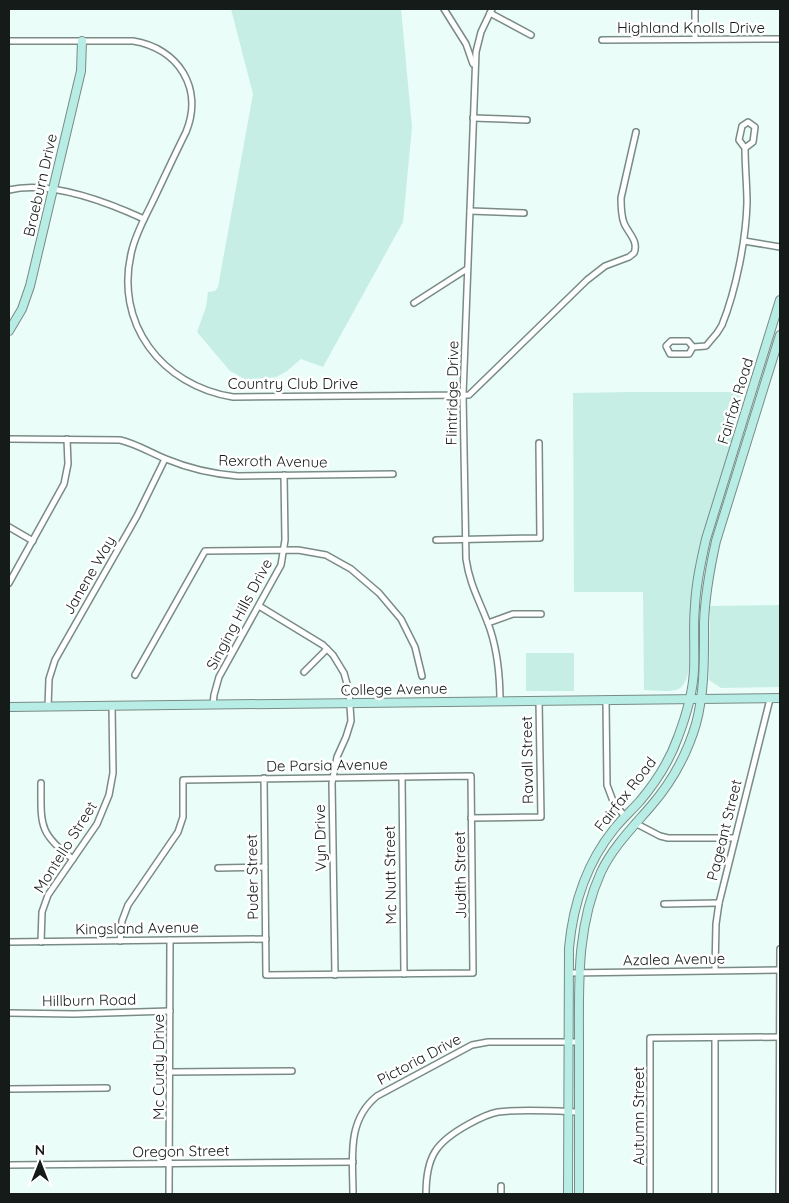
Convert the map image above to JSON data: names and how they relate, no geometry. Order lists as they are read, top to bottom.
{
  "streets": {
    "main road": ["Braeburn Drive", "Fairfax Road", "College Avenue"],
    "street": [
      "Highland Knolls Drive",
      "Country Club Drive",
      "Flintridge Drive",
      "Rexroth Avenue",
      "Janene Way",
      "Singing Hills Drive",
      "Ravall Street",
      "De Parsia Avenue",
      "Pageant Street",
      "Vyn Drive",
      "Montello Street",
      "Mc Nutt Street",
      "Judith Street",
      "Puder Street",
      "Kingsland Avenue",
      "Azalea Avenue",
      "Hillburn Road",
      "Pictoria Drive",
      "Mc Curdy Drive",
      "Autumn Street",
      "Oregon Street"
    ]
  },
  "crossings": [
    ["Braeburn Drive", "Country Club Drive"],
    ["Country Club Drive", "Flintridge Drive"],
    ["Flintridge Drive", "College Avenue"],
    ["Fairfax Road", "College Avenue"],
    ["Fairfax Road", "Azalea Avenue"],
    ["Fairfax Road", "Pictoria Drive"],
    ["Rexroth Avenue", "Janene Way"],
    ["Rexroth Avenue", "Singing Hills Drive"],
    ["Janene Way", "College Avenue"],
    ["Singing Hills Drive", "College Avenue"],
    ["Singing Hills Drive", "Vyn Drive"],
    ["College Avenue", "Ravall Street"],
    ["College Avenue", "Pageant Street"],
    ["College Avenue", "Vyn Drive"],
    ["College Avenue", "Montello Street"],
    ["Ravall Street", "Judith Street"],
    ["De Parsia Avenue", "Vyn Drive"],
    ["De Parsia Avenue", "Mc Nutt Street"],
    ["De Parsia Avenue", "Judith Street"],
    ["De Parsia Avenue", "Puder Street"],
    ["De Parsia Avenue", "Kingsland Avenue"],
    ["Pageant Street", "Azalea Avenue"],
    ["Vyn Drive", "Puder Street"],
    ["Montello Street", "Kingsland Avenue"],
    ["Mc Nutt Street", "Judith Street"],
    ["Puder Street", "Kingsland Avenue"],
    ["Kingsland Avenue", "Mc Curdy Drive"],
    ["Hillburn Road", "Mc Curdy Drive"],
    ["Pictoria Drive", "Oregon Street"],
    ["Mc Curdy Drive", "Oregon Street"]
  ],
  "north": "top"
}
